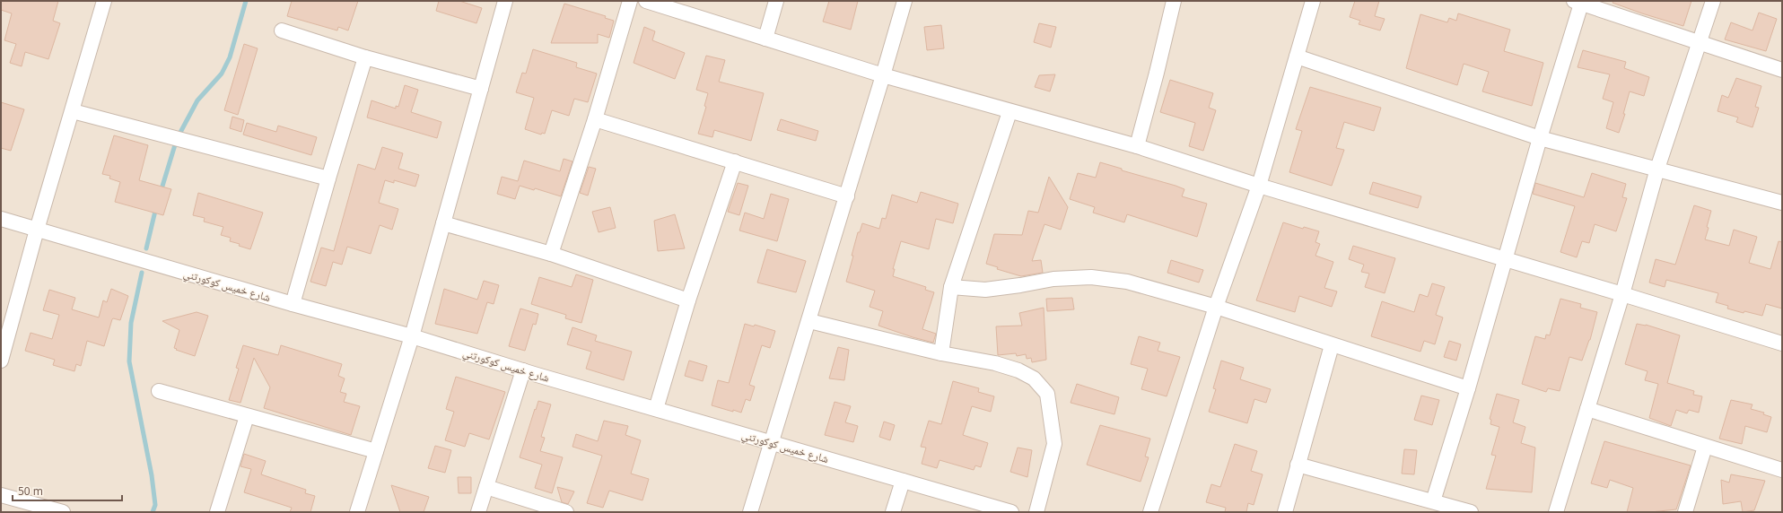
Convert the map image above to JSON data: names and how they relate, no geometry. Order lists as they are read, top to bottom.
{
  "streets": {
    "street": ["شارع خميس كوكورتني"]
  },
  "scale_bar": "50 m"
}
